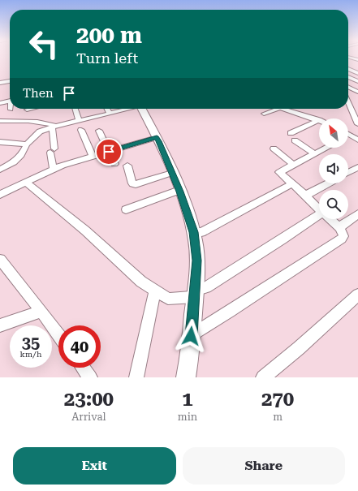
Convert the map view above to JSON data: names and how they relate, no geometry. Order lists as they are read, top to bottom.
{
  "north": "top left",
  "page": {
    "turn": ["200 m", "Turn left"],
    "then": "Then",
    "speed": "35 km/h",
    "limit": "40",
    "eta": [
      "23:00",
      "Arrival",
      "1",
      "min",
      "270",
      "m"
    ],
    "buttons": ["Exit", "Share"]
  }
}
